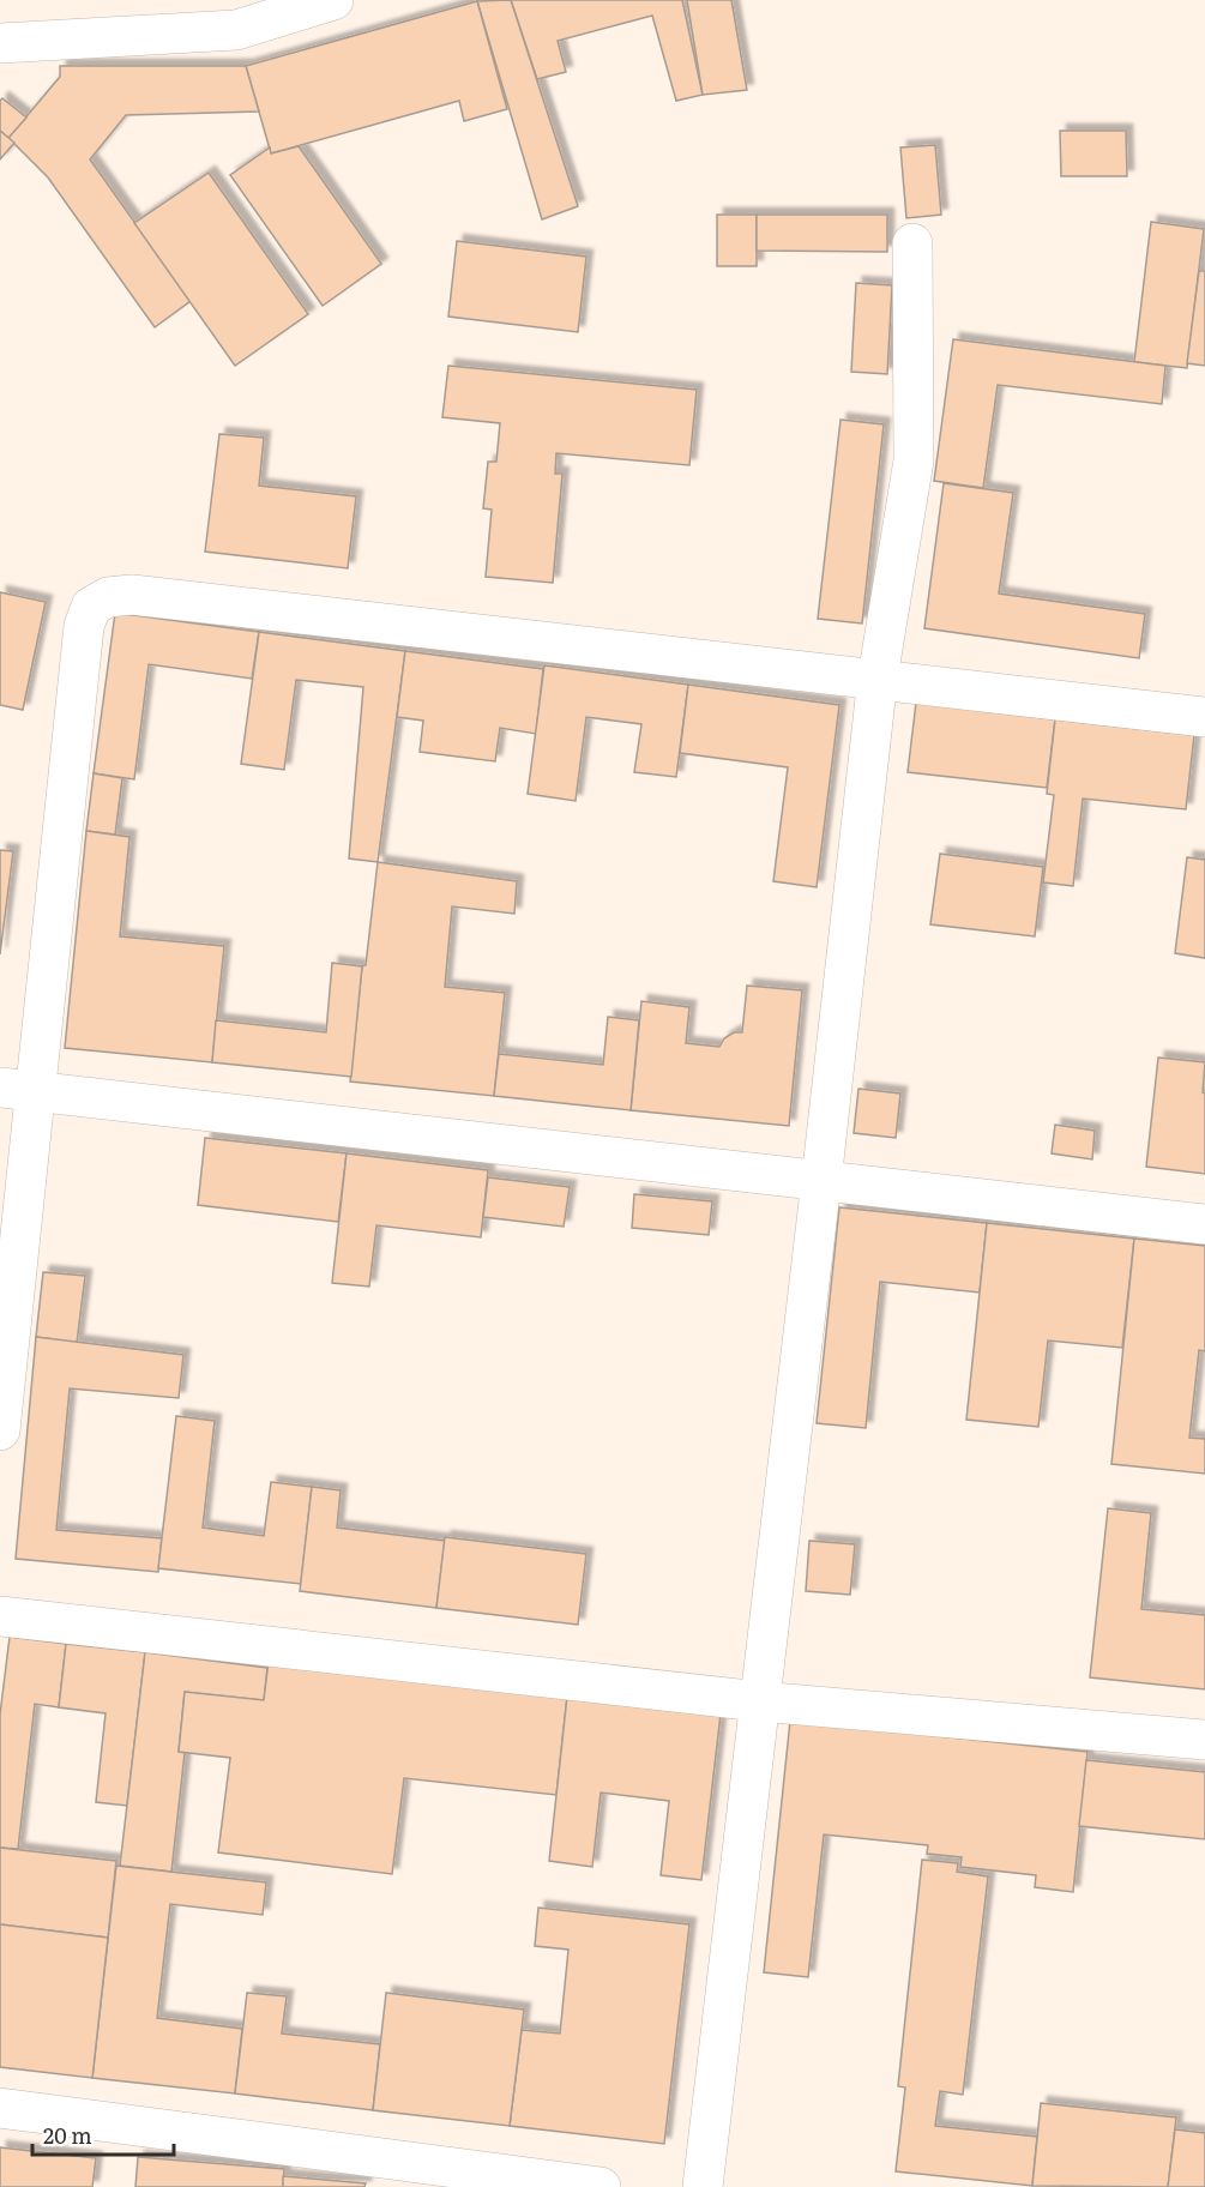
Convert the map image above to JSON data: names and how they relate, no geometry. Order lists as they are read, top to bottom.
{
  "scale_bar": "20 m"
}
